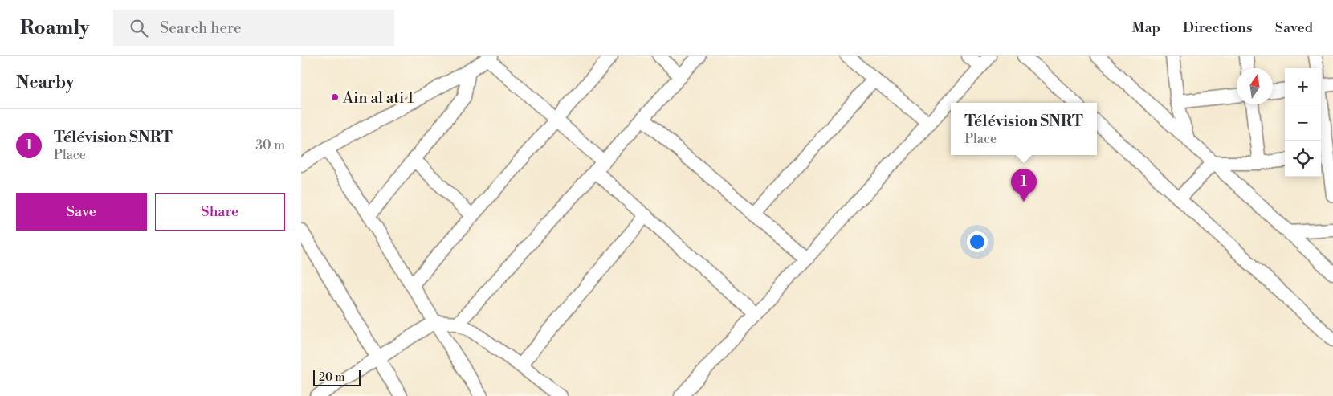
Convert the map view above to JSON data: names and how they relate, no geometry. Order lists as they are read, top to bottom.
{
  "places": ["Ain al ati 1"],
  "scale_bar": "20 m",
  "north": "top",
  "page": {
    "header": "Roamly",
    "search": "Search here",
    "nav": ["Map", "Directions", "Saved"],
    "heading": "Nearby",
    "map_buttons": ["+", "−"],
    "popup": ["Télévision SNRT", "Place"],
    "list": [
      {
        "mark": "1",
        "name": "Télévision SNRT",
        "note": "Place",
        "value": "30 m"
      }
    ],
    "pins": "1",
    "buttons": ["Save", "Share"],
    "scale": "20 m"
  }
}
